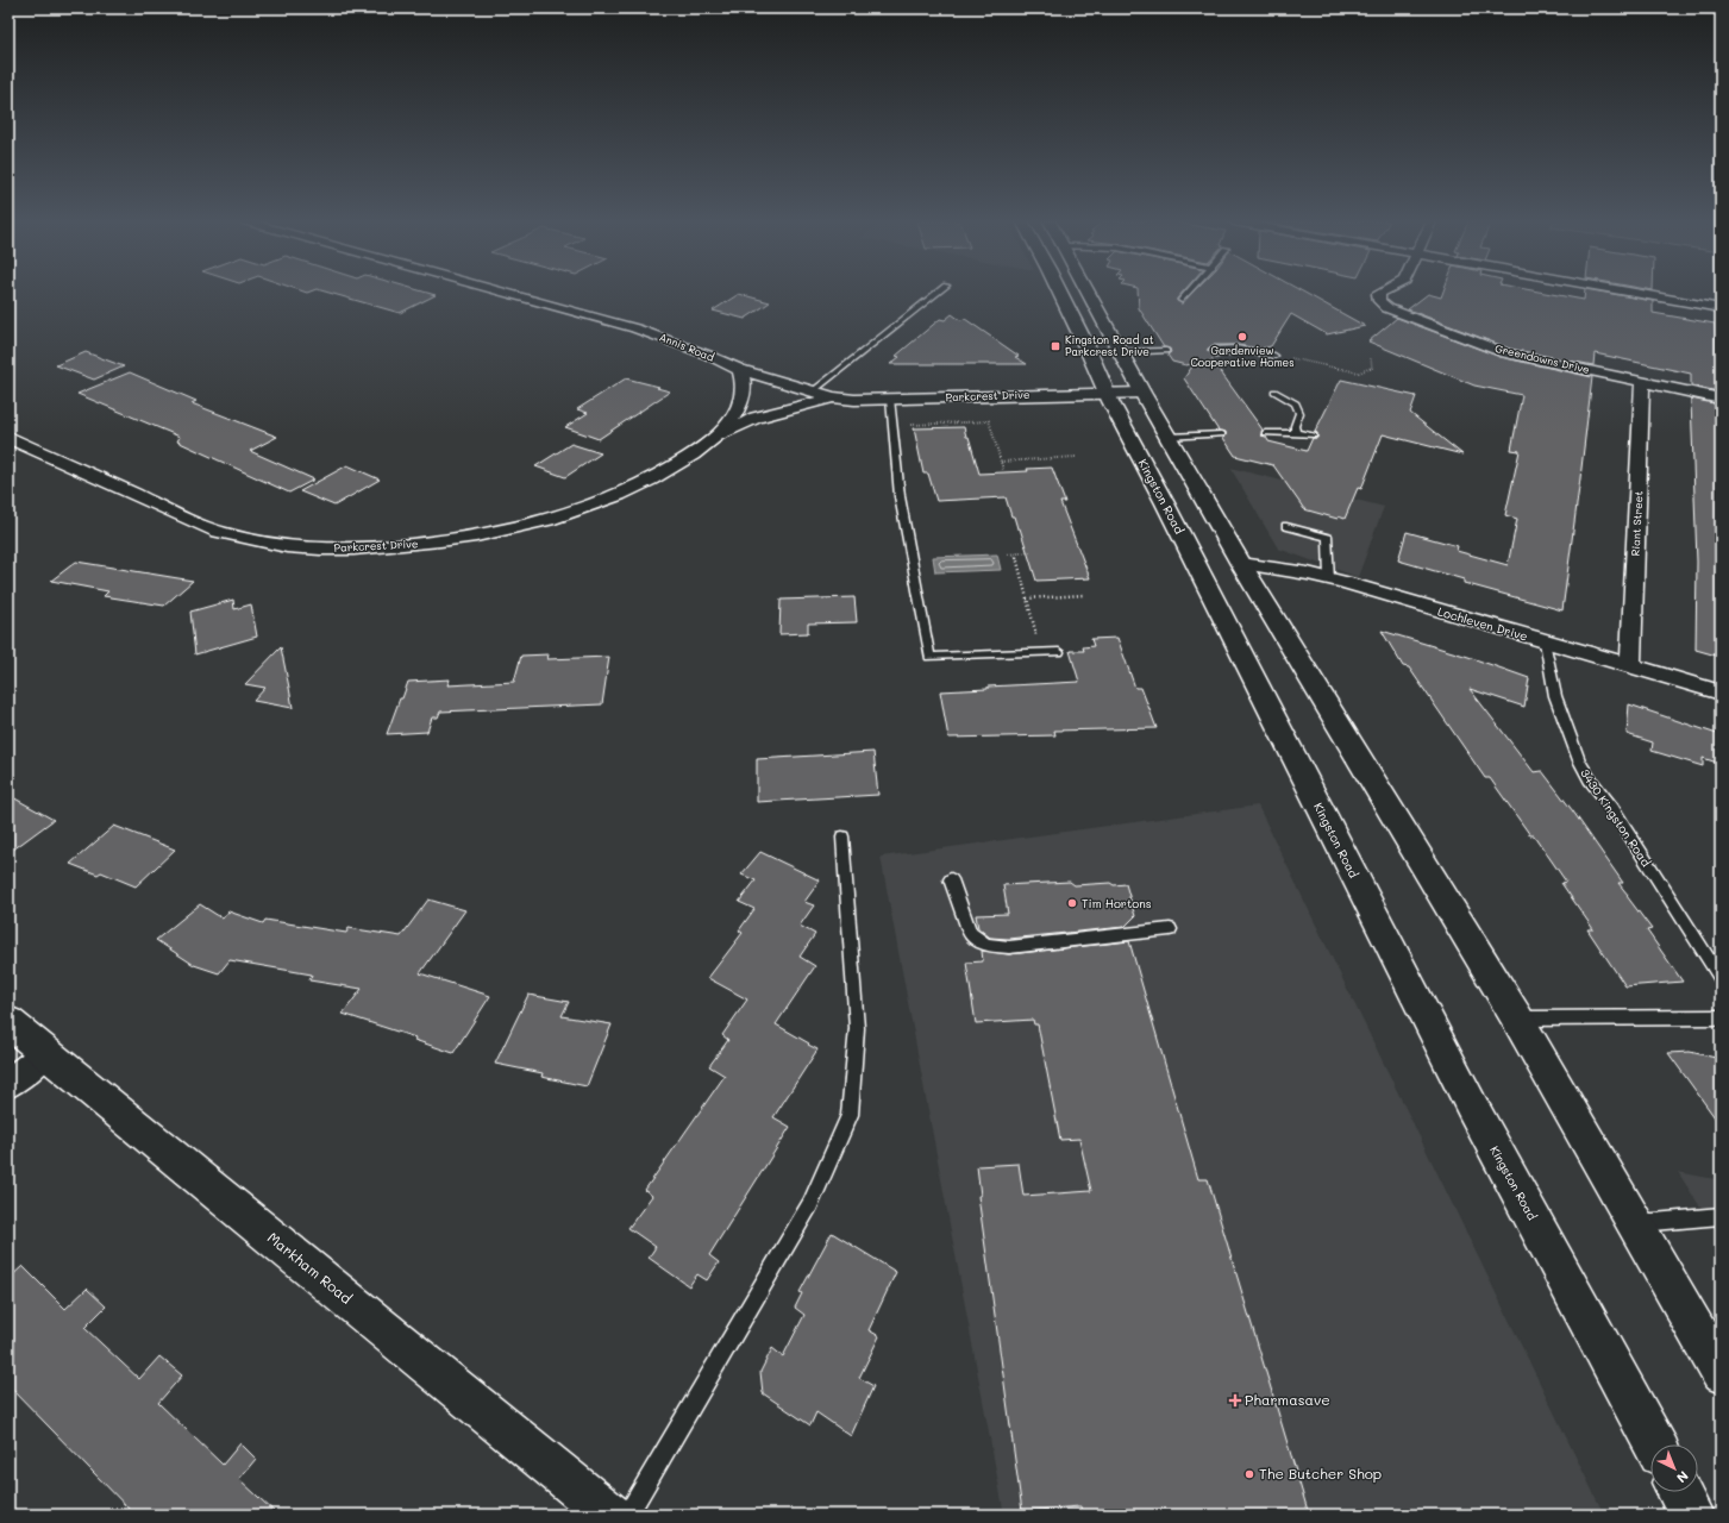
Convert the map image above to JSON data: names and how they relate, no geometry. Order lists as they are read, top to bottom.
{
  "streets": {
    "main road": ["Kingston Road", "Markham Road"],
    "street": [
      "Annis Road",
      "Greendowns Drive",
      "Parkcrest Drive",
      "Riant Street",
      "Lochleven Drive"
    ],
    "lane": ["3430 Kingston Road"]
  },
  "crossings": [
    ["Annis Road", "Parkcrest Drive"],
    ["Greendowns Drive", "Riant Street"],
    ["Parkcrest Drive", "Kingston Road"],
    ["Riant Street", "Lochleven Drive"],
    ["Lochleven Drive", "3430 Kingston Road"]
  ],
  "places": {
    "other": ["Gardenview Cooperative Homes", "Tim Hortons", "The Butcher Shop"],
    "transit": ["Kingston Road at Parkcrest Drive"],
    "health": ["Pharmasave"]
  },
  "north": "bottom right"
}
